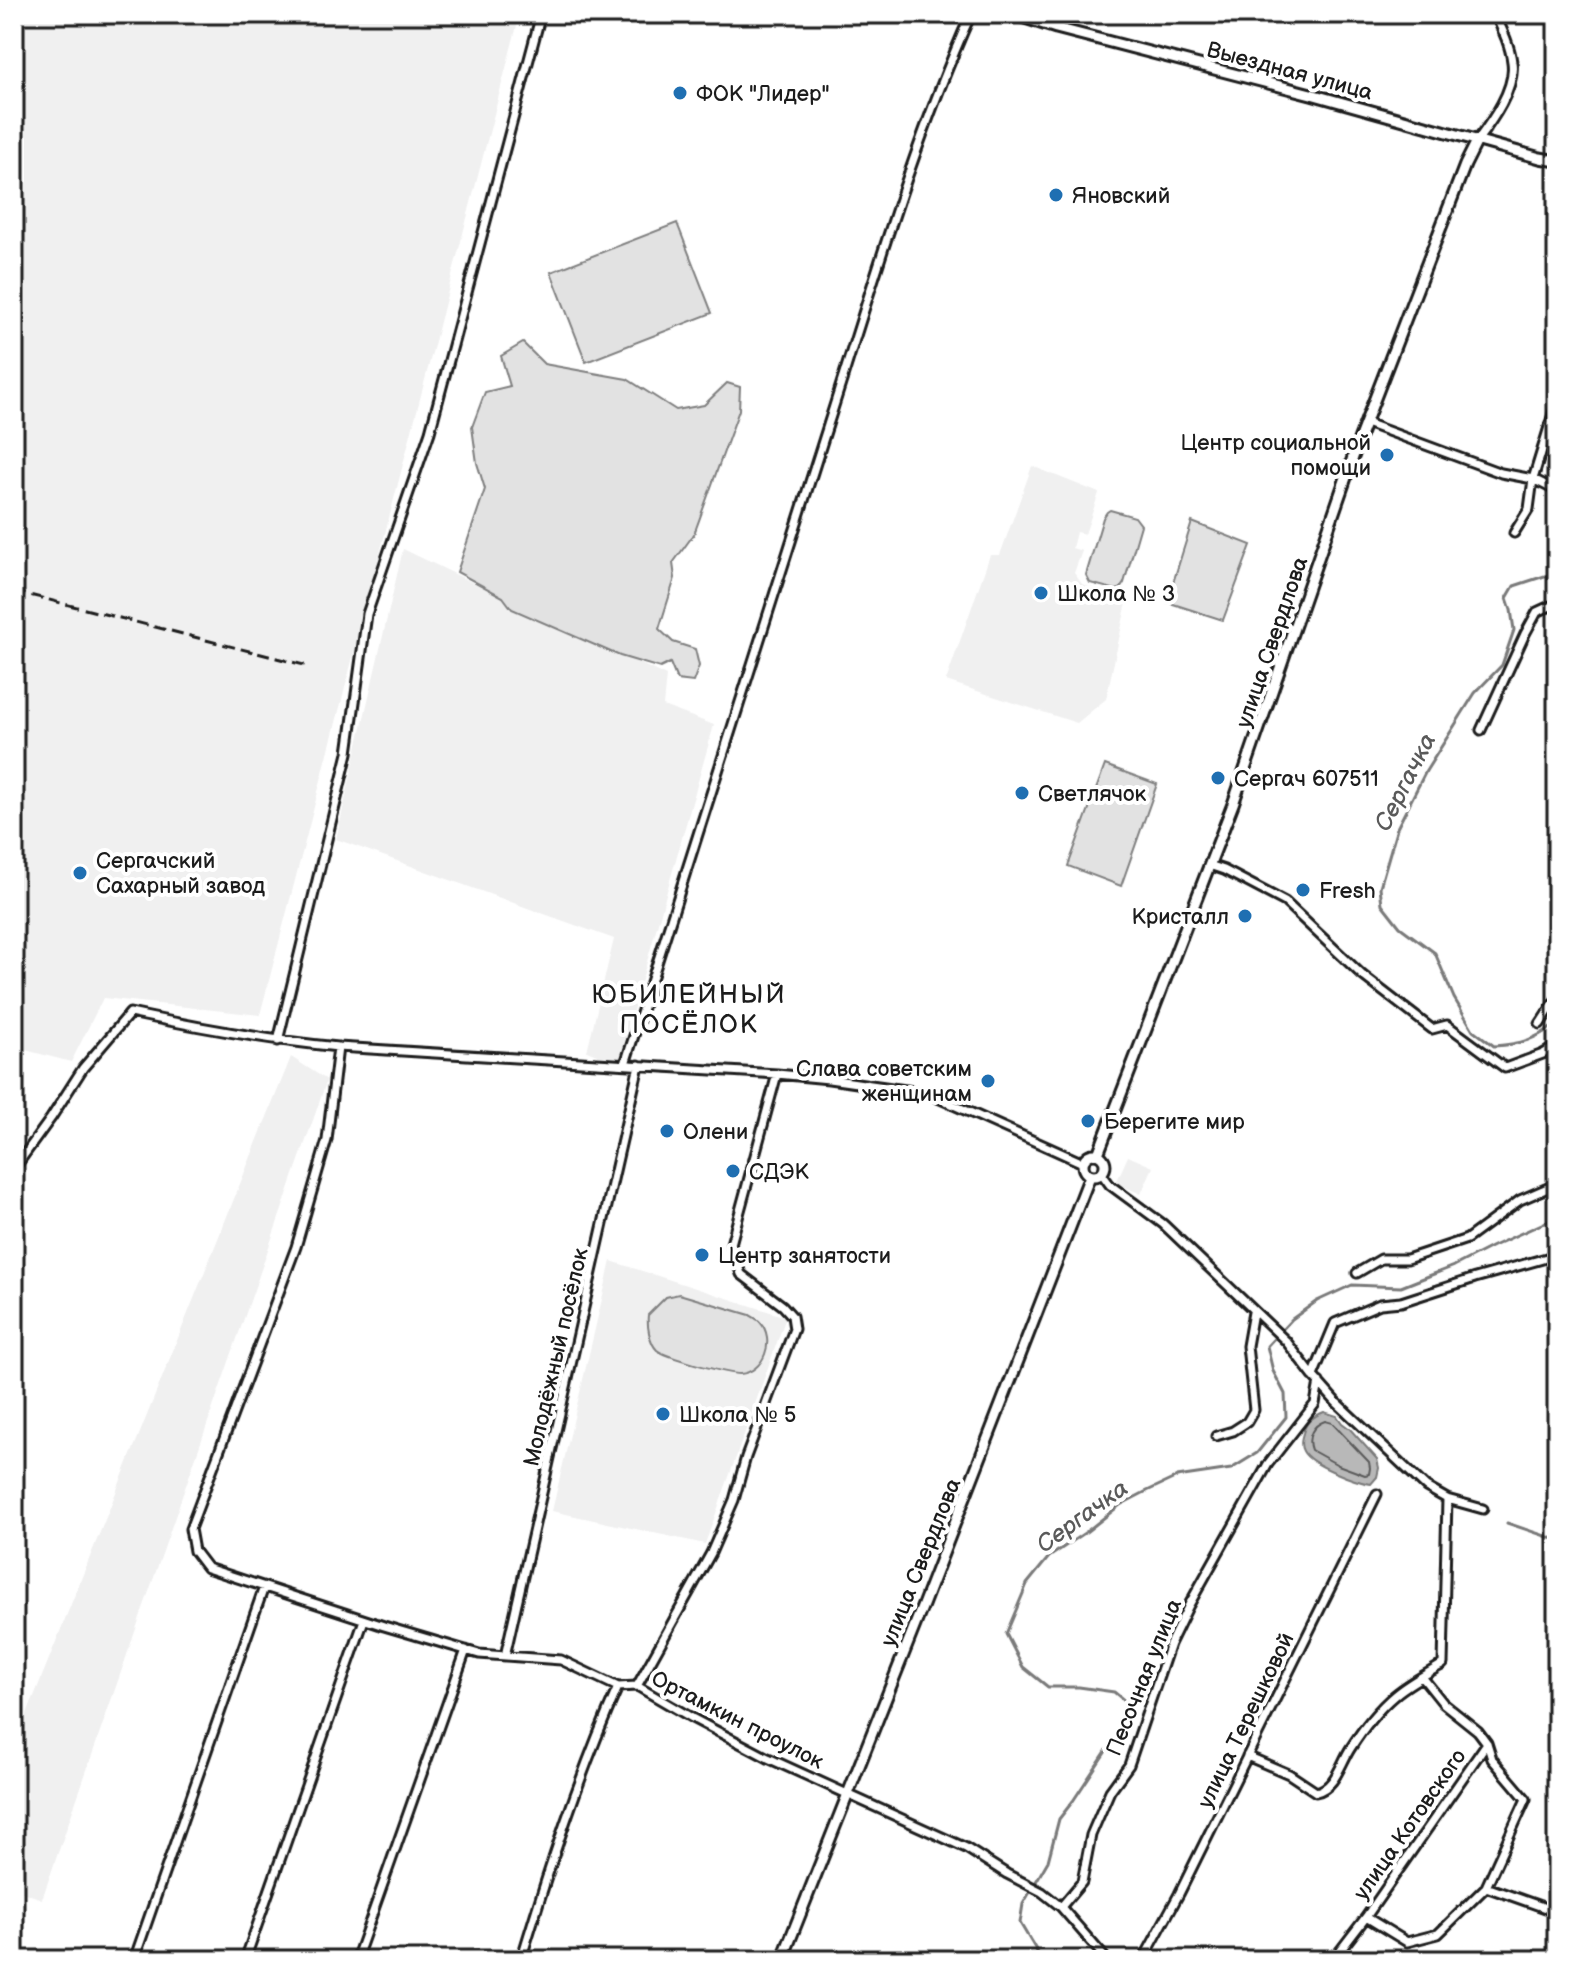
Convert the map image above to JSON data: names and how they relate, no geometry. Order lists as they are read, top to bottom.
{
  "streets": {
    "street": [
      "Выездная улица",
      "улица Свердлова",
      "Молодёжный посёлок",
      "Песочная улица",
      "Ортамкин проулок",
      "улица Терешковой",
      "улица Котовского"
    ]
  },
  "crossings": [
    ["Выездная улица", "улица Свердлова"],
    ["улица Свердлова", "Ортамкин проулок"],
    ["Молодёжный посёлок", "Ортамкин проулок"],
    ["Песочная улица", "Ортамкин проулок"]
  ],
  "districts": ["ЮБИЛЕЙНЫЙ ПОСЁЛОК"],
  "water": ["Сергачка"],
  "places": [
    "ФОК \"Лидер\"",
    "Яновский",
    "Центр социальной помощи",
    "Школа № 3",
    "Сергач 607511",
    "Светлячок",
    "Сергачский Сахарный завод",
    "Fresh",
    "Кристалл",
    "Слава советским женщинам",
    "Берегите мир",
    "Олени",
    "СДЭК",
    "Центр занятости",
    "Школа № 5"
  ]
}
